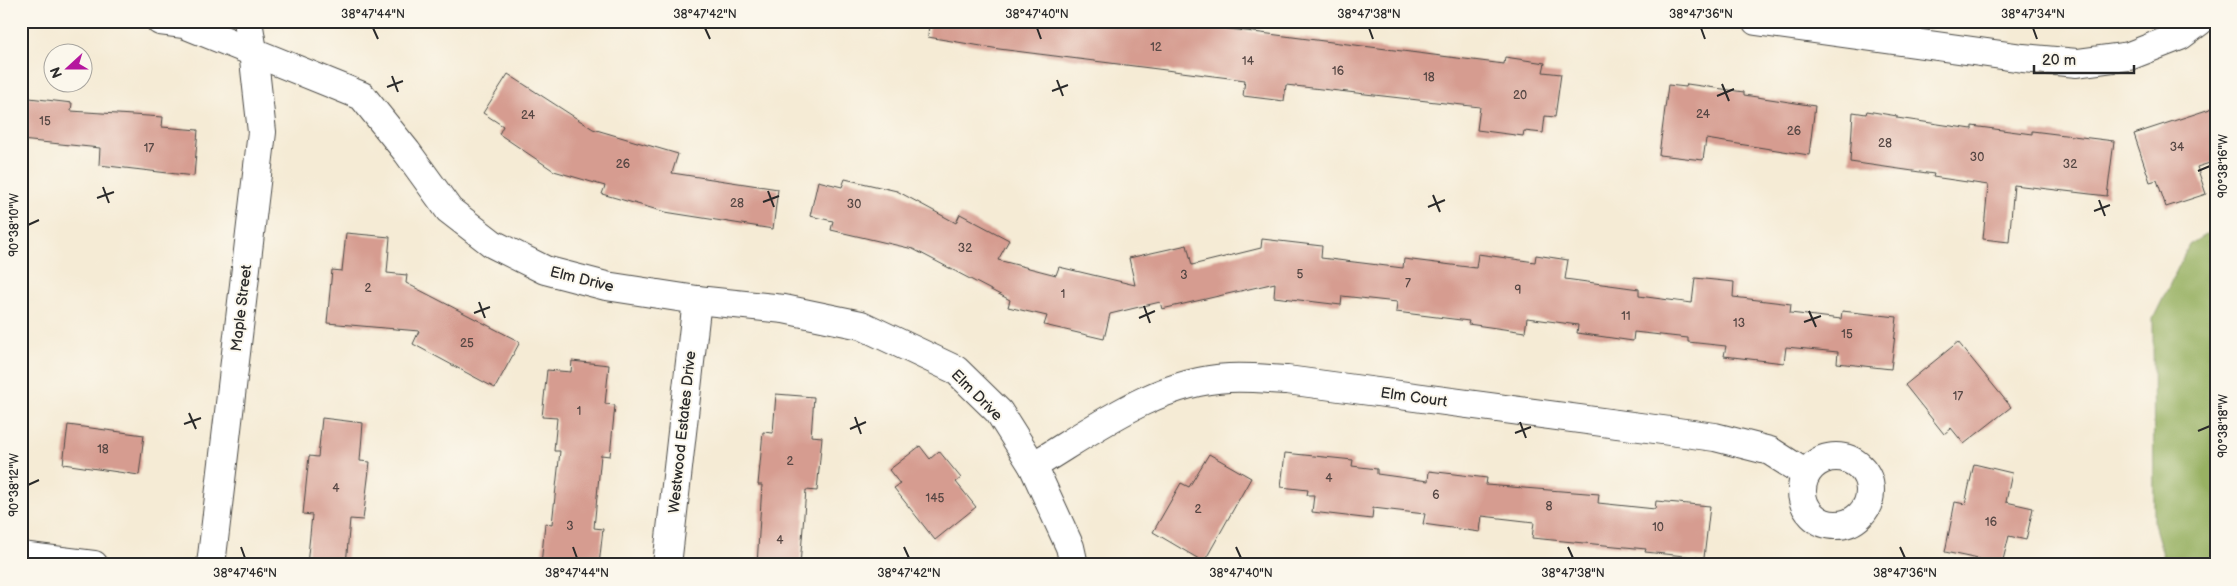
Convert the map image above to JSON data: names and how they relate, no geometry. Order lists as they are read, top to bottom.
{
  "streets": {
    "street": [
      "Elm Drive",
      "Maple Street",
      "Elm Court",
      "Westwood Estates Drive"
    ]
  },
  "crossings": [
    ["Elm Drive", "Maple Street"],
    ["Elm Drive", "Elm Court"],
    ["Elm Drive", "Westwood Estates Drive"]
  ],
  "house_numbers": [
    "12",
    "14",
    "16",
    "18",
    "20",
    "24",
    "24",
    "15",
    "26",
    "28",
    "34",
    "17",
    "30",
    "26",
    "32",
    "28",
    "30",
    "32",
    "5",
    "3",
    "7",
    "2",
    "9",
    "1",
    "11",
    "13",
    "15",
    "25",
    "17",
    "1",
    "18",
    "2",
    "4",
    "4",
    "6",
    "145",
    "8",
    "2",
    "16",
    "3",
    "10",
    "4"
  ],
  "scale_bar": "20 m",
  "north": "left",
  "coordinates": [
    "38°47'44\"N",
    "38°47'42\"N",
    "38°47'40\"N",
    "38°47'38\"N",
    "38°47'36\"N",
    "38°47'34\"N",
    "90°38'16\"W",
    "90°38'10\"W",
    "90°38'18\"W",
    "90°38'12\"W",
    "38°47'46\"N"
  ]
}
